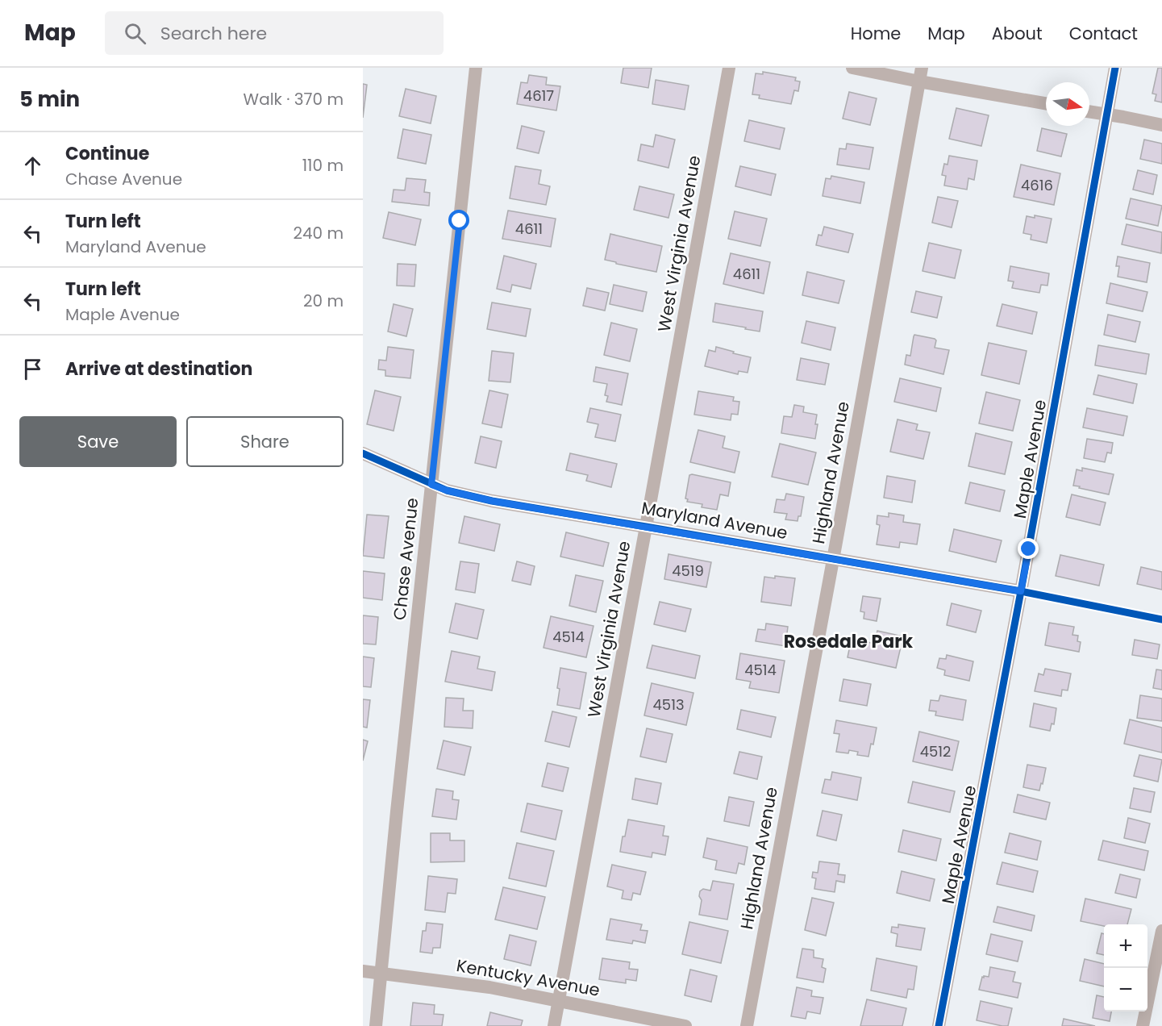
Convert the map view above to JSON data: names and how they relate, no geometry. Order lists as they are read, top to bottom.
{
  "streets": {
    "street": [
      "West Virginia Avenue",
      "Maple Avenue",
      "Highland Avenue",
      "Maryland Avenue",
      "Chase Avenue",
      "Kentucky Avenue"
    ]
  },
  "crossings": [
    ["West Virginia Avenue", "Maryland Avenue"],
    ["West Virginia Avenue", "Kentucky Avenue"],
    ["Maple Avenue", "Maryland Avenue"],
    ["Highland Avenue", "Maryland Avenue"],
    ["Maryland Avenue", "Chase Avenue"],
    ["Chase Avenue", "Kentucky Avenue"]
  ],
  "districts": ["Rosedale Park"],
  "house_numbers": [
    "4617",
    "4616",
    "4611",
    "4611",
    "4519",
    "4514",
    "4514",
    "4513",
    "4512"
  ],
  "north": "right",
  "page": {
    "header": "Map",
    "search": "Search here",
    "nav": [
      "Home",
      "Map",
      "About",
      "Contact"
    ],
    "heading": ["5 min", "Walk · 370 m"],
    "list": [
      ["Continue", "Chase Avenue", "110 m"],
      ["Turn left", "Maryland Avenue", "240 m"],
      ["Turn left", "Maple Avenue", "20 m"],
      "Arrive at destination"
    ],
    "buttons": ["Save", "Share"],
    "map_buttons": ["+", "−"]
  }
}
